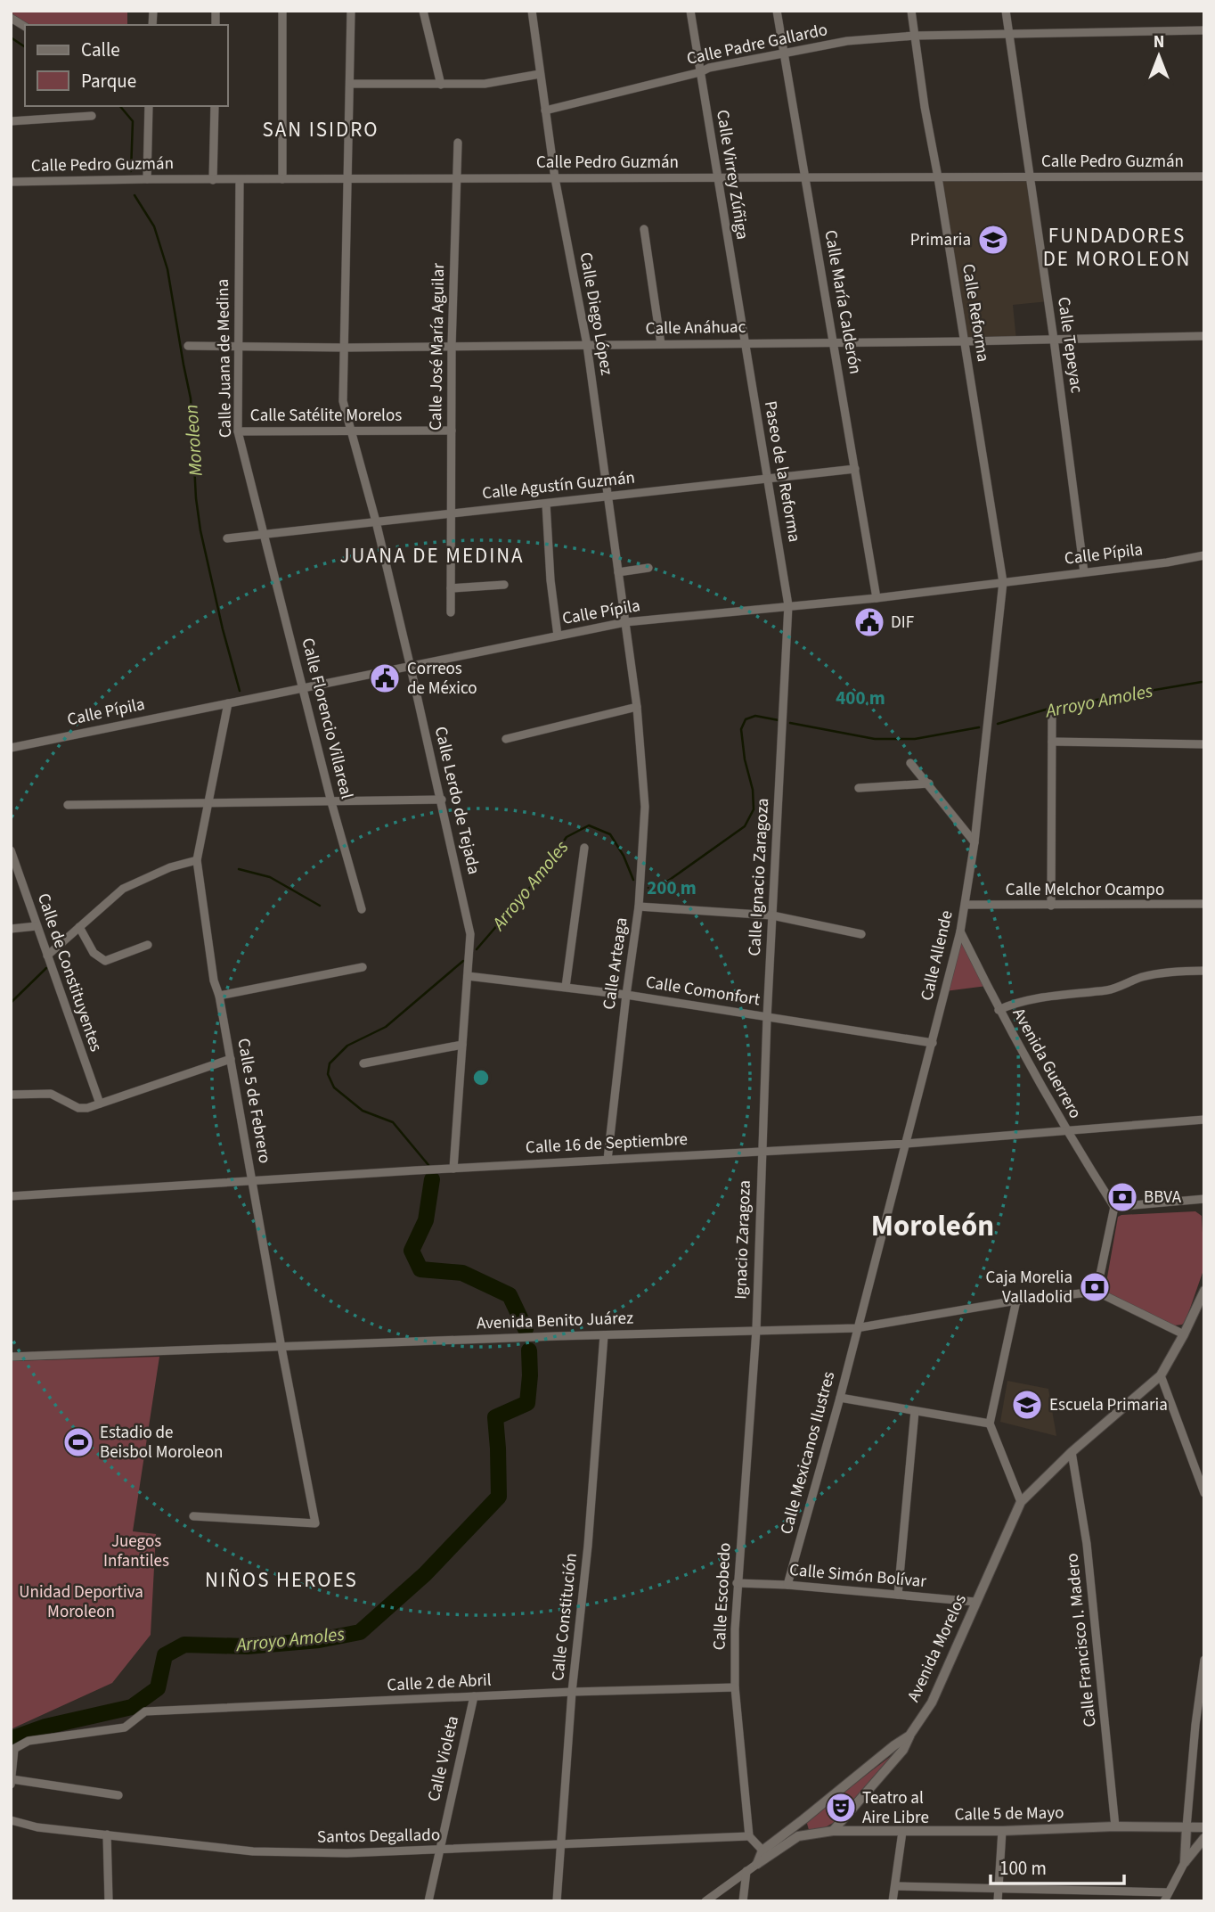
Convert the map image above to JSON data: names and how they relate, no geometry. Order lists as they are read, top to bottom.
{
  "streets": {
    "street": [
      "Calle Padre Gallardo",
      "Calle Pedro Guzmán",
      "Calle Virrey Zúñiga",
      "Calle María Calderón",
      "Calle Reforma",
      "Calle Diego López",
      "Calle Anáhuac",
      "Calle Tepeyac",
      "Calle José María Aguilar",
      "Calle Juana de Medina",
      "Calle Satélite Morelos",
      "Paseo de la Reforma",
      "Calle Agustín Guzmán",
      "Calle Pípila",
      "Calle Florencio Villareal",
      "Calle Lerdo de Tejada",
      "Calle Ignacio Zaragoza",
      "Calle Melchor Ocampo",
      "Calle Allende",
      "Calle Arteaga",
      "Calle de Constituyentes",
      "Calle Comonfort",
      "Avenida Guerrero",
      "Calle 5 de Febrero",
      "Calle 16 de Septiembre",
      "Ignacio Zaragoza",
      "Avenida Benito Juárez",
      "Calle Mexicanos Ilustres",
      "Calle Simón Bolívar",
      "Calle Escobedo",
      "Calle Constitución",
      "Calle Francisco I. Madero",
      "Avenida Morelos",
      "Calle 2 de Abril",
      "Calle Violeta",
      "Calle 5 de Mayo",
      "Santos Degallado"
    ]
  },
  "crossings": [
    ["Calle Padre Gallardo", "Calle Virrey Zúñiga"],
    ["Calle Padre Gallardo", "Calle María Calderón"],
    ["Calle Padre Gallardo", "Calle Reforma"],
    ["Calle Padre Gallardo", "Calle Diego López"],
    ["Calle Padre Gallardo", "Calle Tepeyac"],
    ["Calle Pedro Guzmán", "Calle Virrey Zúñiga"],
    ["Calle Pedro Guzmán", "Calle María Calderón"],
    ["Calle Pedro Guzmán", "Calle Reforma"],
    ["Calle Pedro Guzmán", "Calle Diego López"],
    ["Calle Pedro Guzmán", "Calle Tepeyac"],
    ["Calle Pedro Guzmán", "Calle José María Aguilar"],
    ["Calle Pedro Guzmán", "Calle Juana de Medina"],
    ["Calle Pedro Guzmán", "Calle Lerdo de Tejada"],
    ["Calle Virrey Zúñiga", "Calle Anáhuac"],
    ["Calle Virrey Zúñiga", "Paseo de la Reforma"],
    ["Calle María Calderón", "Calle Anáhuac"],
    ["Calle María Calderón", "Calle Agustín Guzmán"],
    ["Calle María Calderón", "Calle Pípila"],
    ["Calle Reforma", "Calle Anáhuac"],
    ["Calle Reforma", "Calle Pípila"],
    ["Calle Reforma", "Calle Allende"],
    ["Calle Diego López", "Calle Anáhuac"],
    ["Calle Diego López", "Calle Agustín Guzmán"],
    ["Calle Diego López", "Calle Pípila"],
    ["Calle Diego López", "Calle Arteaga"],
    ["Calle Anáhuac", "Calle Tepeyac"],
    ["Calle Anáhuac", "Calle José María Aguilar"],
    ["Calle Anáhuac", "Calle Juana de Medina"],
    ["Calle Anáhuac", "Paseo de la Reforma"],
    ["Calle Anáhuac", "Calle Lerdo de Tejada"],
    ["Calle Tepeyac", "Calle Pípila"],
    ["Calle José María Aguilar", "Calle Satélite Morelos"],
    ["Calle José María Aguilar", "Calle Agustín Guzmán"],
    ["Calle Juana de Medina", "Calle Satélite Morelos"],
    ["Calle Juana de Medina", "Calle Agustín Guzmán"],
    ["Calle Juana de Medina", "Calle Florencio Villareal"],
    ["Calle Satélite Morelos", "Calle Lerdo de Tejada"],
    ["Paseo de la Reforma", "Calle Agustín Guzmán"],
    ["Paseo de la Reforma", "Calle Pípila"],
    ["Paseo de la Reforma", "Calle Ignacio Zaragoza"],
    ["Calle Agustín Guzmán", "Calle Florencio Villareal"],
    ["Calle Agustín Guzmán", "Calle Lerdo de Tejada"],
    ["Calle Pípila", "Calle Florencio Villareal"],
    ["Calle Pípila", "Calle Lerdo de Tejada"],
    ["Calle Pípila", "Calle Ignacio Zaragoza"],
    ["Calle Pípila", "Calle Allende"],
    ["Calle Pípila", "Calle Arteaga"],
    ["Calle Pípila", "Calle 5 de Febrero"],
    ["Calle Lerdo de Tejada", "Calle Comonfort"],
    ["Calle Ignacio Zaragoza", "Calle Comonfort"],
    ["Calle Ignacio Zaragoza", "Calle 16 de Septiembre"],
    ["Calle Ignacio Zaragoza", "Ignacio Zaragoza"],
    ["Calle Melchor Ocampo", "Calle Allende"],
    ["Calle Allende", "Calle Comonfort"],
    ["Calle Allende", "Avenida Guerrero"],
    ["Calle Allende", "Calle 16 de Septiembre"],
    ["Calle Allende", "Avenida Benito Juárez"],
    ["Calle Allende", "Calle Mexicanos Ilustres"],
    ["Calle Arteaga", "Calle Comonfort"],
    ["Calle Arteaga", "Calle 16 de Septiembre"],
    ["Avenida Guerrero", "Calle 16 de Septiembre"],
    ["Calle 5 de Febrero", "Calle 16 de Septiembre"],
    ["Calle 5 de Febrero", "Avenida Benito Juárez"],
    ["Calle 16 de Septiembre", "Ignacio Zaragoza"],
    ["Ignacio Zaragoza", "Avenida Benito Juárez"],
    ["Ignacio Zaragoza", "Calle Escobedo"],
    ["Avenida Benito Juárez", "Calle Mexicanos Ilustres"],
    ["Avenida Benito Juárez", "Calle Escobedo"],
    ["Avenida Benito Juárez", "Calle Constitución"],
    ["Calle Mexicanos Ilustres", "Calle Simón Bolívar"],
    ["Calle Simón Bolívar", "Calle Escobedo"],
    ["Calle Simón Bolívar", "Avenida Morelos"],
    ["Calle Escobedo", "Calle 2 de Abril"],
    ["Calle Escobedo", "Santos Degallado"],
    ["Calle Constitución", "Calle 2 de Abril"],
    ["Calle Constitución", "Santos Degallado"],
    ["Calle Francisco I. Madero", "Avenida Morelos"],
    ["Calle Francisco I. Madero", "Calle 5 de Mayo"],
    ["Avenida Morelos", "Calle 5 de Mayo"],
    ["Calle 2 de Abril", "Calle Violeta"],
    ["Calle Violeta", "Santos Degallado"]
  ],
  "districts": [
    "SAN ISIDRO",
    "FUNDADORES DE MOROLEON",
    "JUANA DE MEDINA",
    "Moroleón",
    "NIÑOS HEROES"
  ],
  "water": ["Moroleon", "Arroyo Amoles"],
  "parks": ["Juegos Infantiles", "Unidad Deportiva Moroleon"],
  "places": {
    "school or university": ["Primaria", "Escuela Primaria"],
    "public building": ["DIF", "Correos de México"],
    "bank": ["BBVA", "Caja Morelia Valladolid"],
    "sports": ["Estadio de Beisbol Moroleon"],
    "theatre": ["Teatro al Aire Libre"]
  },
  "legend": ["Calle", "Parque"],
  "scale_bar": "100 m",
  "north": "top",
  "rings": ["400 m", "200 m"]
}
